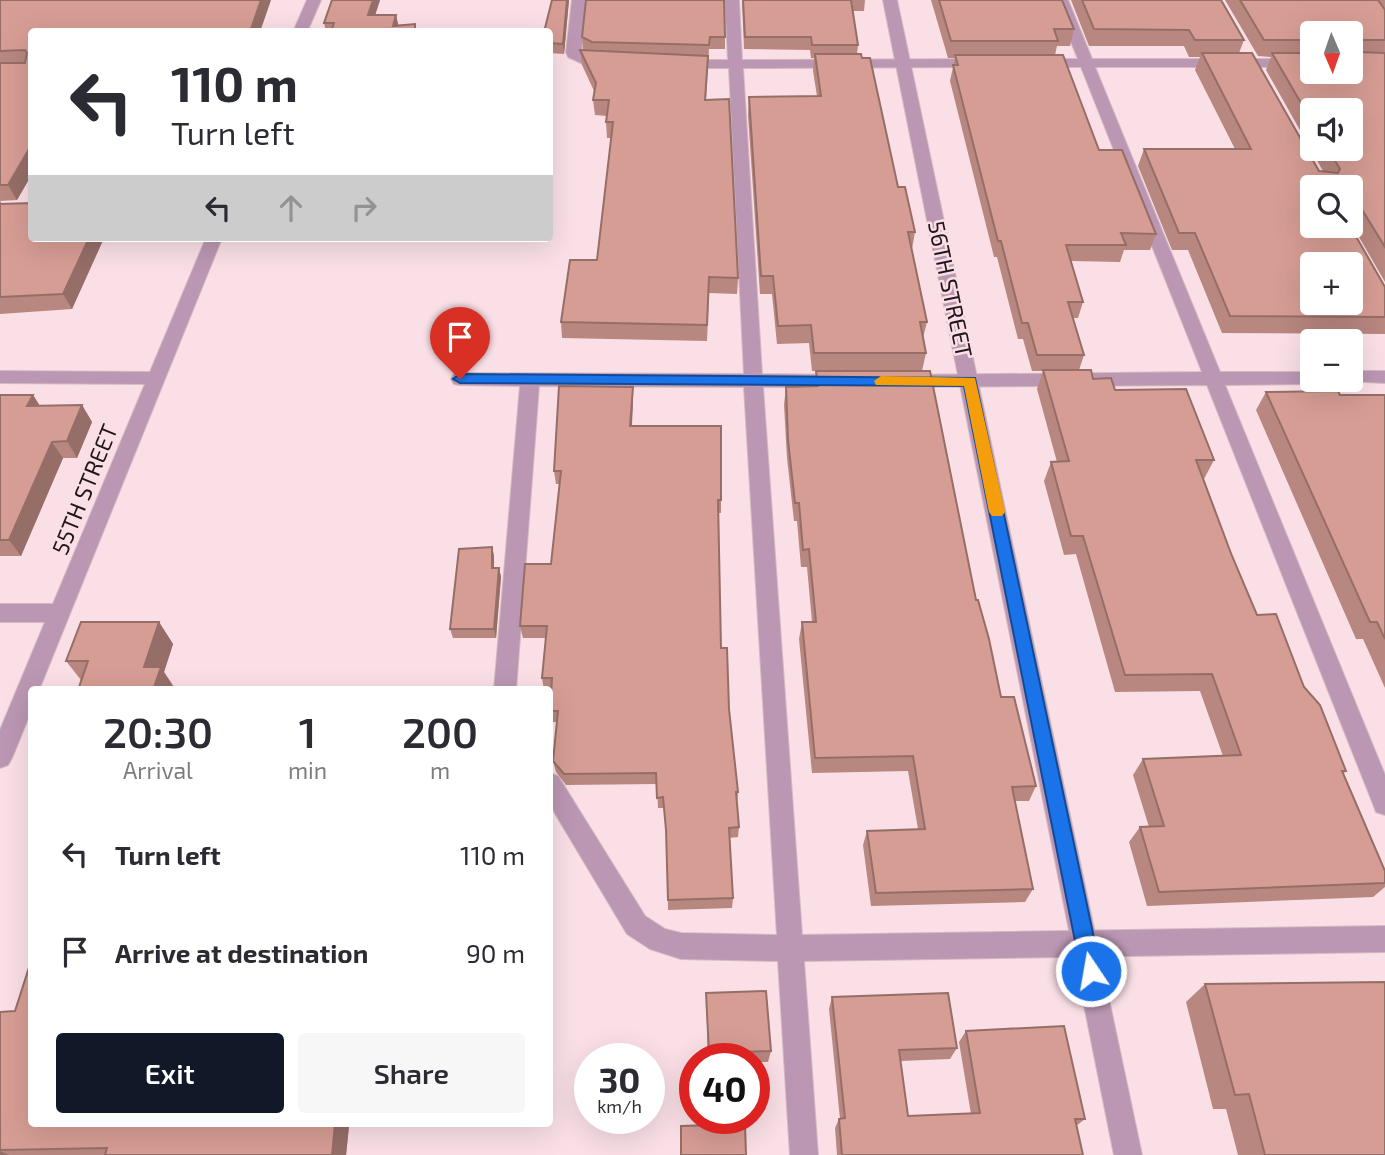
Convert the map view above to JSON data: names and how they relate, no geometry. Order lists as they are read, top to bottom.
{
  "streets": {
    "street": ["56TH STREET", "55TH STREET"]
  },
  "north": "bottom",
  "page": {
    "map_buttons": ["+", "−"],
    "turn": ["110 m", "Turn left"],
    "eta": [
      "20:30",
      "Arrival",
      "1",
      "min",
      "200",
      "m"
    ],
    "list": [
      {
        "name": "Turn left",
        "value": "110 m"
      },
      {
        "name": "Arrive at destination",
        "value": "90 m"
      }
    ],
    "buttons": ["Exit", "Share"],
    "speed": "30 km/h",
    "limit": "40"
  }
}
